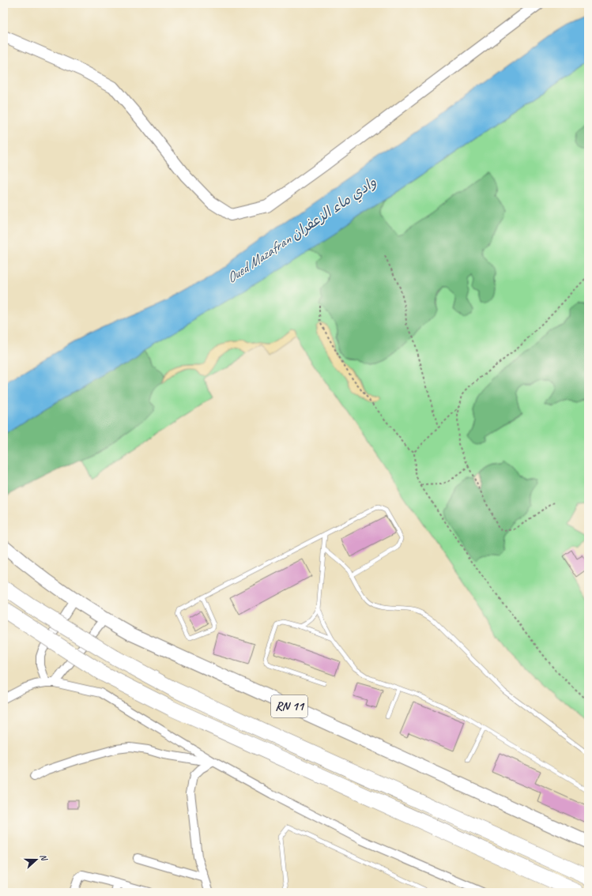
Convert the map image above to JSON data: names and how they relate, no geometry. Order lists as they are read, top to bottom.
{
  "streets": {
    "main road": ["RN 11"]
  },
  "water": ["Oued Mazafran وادي ماء الزعفران"],
  "north": "right"
}
